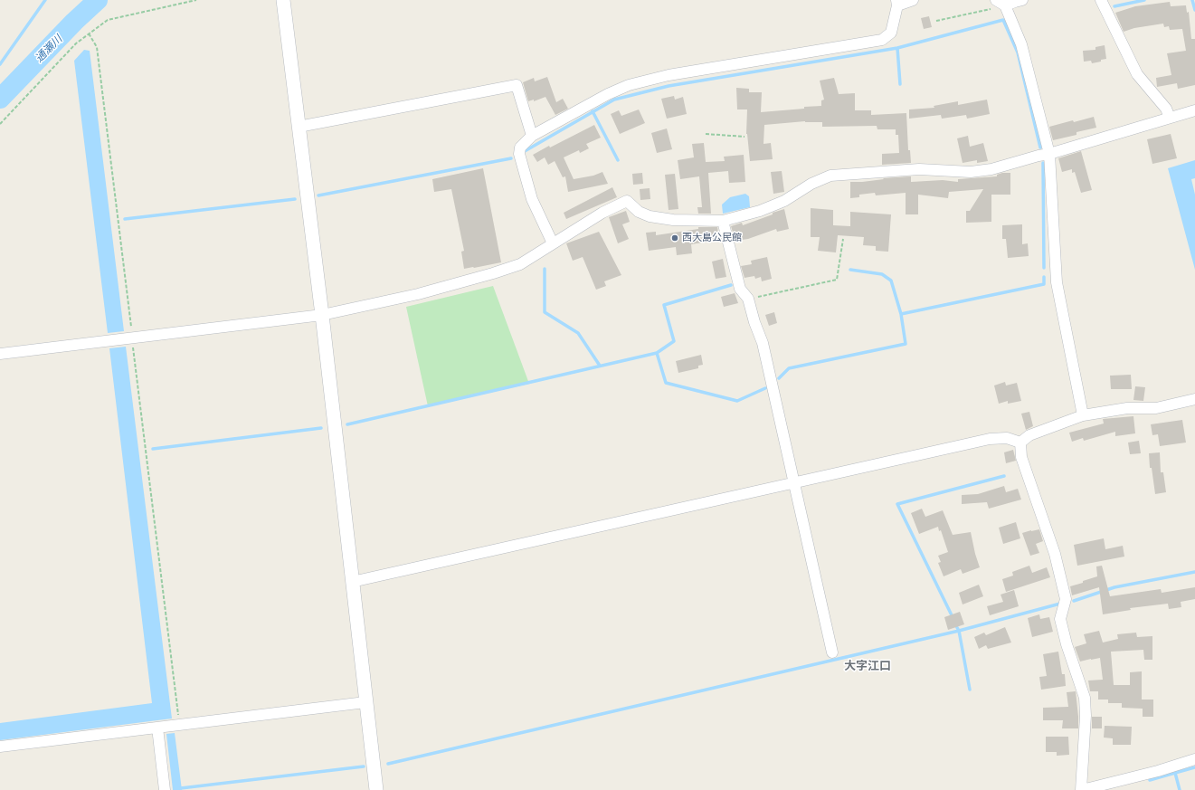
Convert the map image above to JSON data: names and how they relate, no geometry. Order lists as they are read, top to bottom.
{
  "districts": ["大字江口"],
  "water": ["通瀬川"],
  "places": ["西大島公民館"]
}
